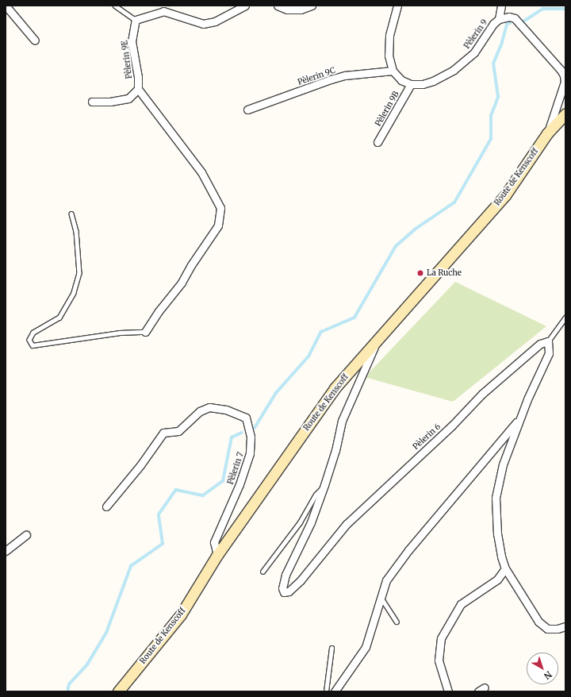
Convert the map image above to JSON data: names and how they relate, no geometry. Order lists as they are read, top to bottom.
{
  "streets": {
    "main road": ["Route de Kenscoff"],
    "street": [
      "Pèlerin 9",
      "Pèlerin 9E",
      "Pèlerin 9C",
      "Pèlerin 9B",
      "Pèlerin 6",
      "Pèlerin 7"
    ]
  },
  "crossings": [
    ["Pèlerin 9", "Pèlerin 9B"],
    ["Pèlerin 9", "Route de Kenscoff"],
    ["Route de Kenscoff", "Pèlerin 6"],
    ["Route de Kenscoff", "Pèlerin 7"]
  ],
  "places": ["La Ruche"],
  "north": "bottom right"
}
